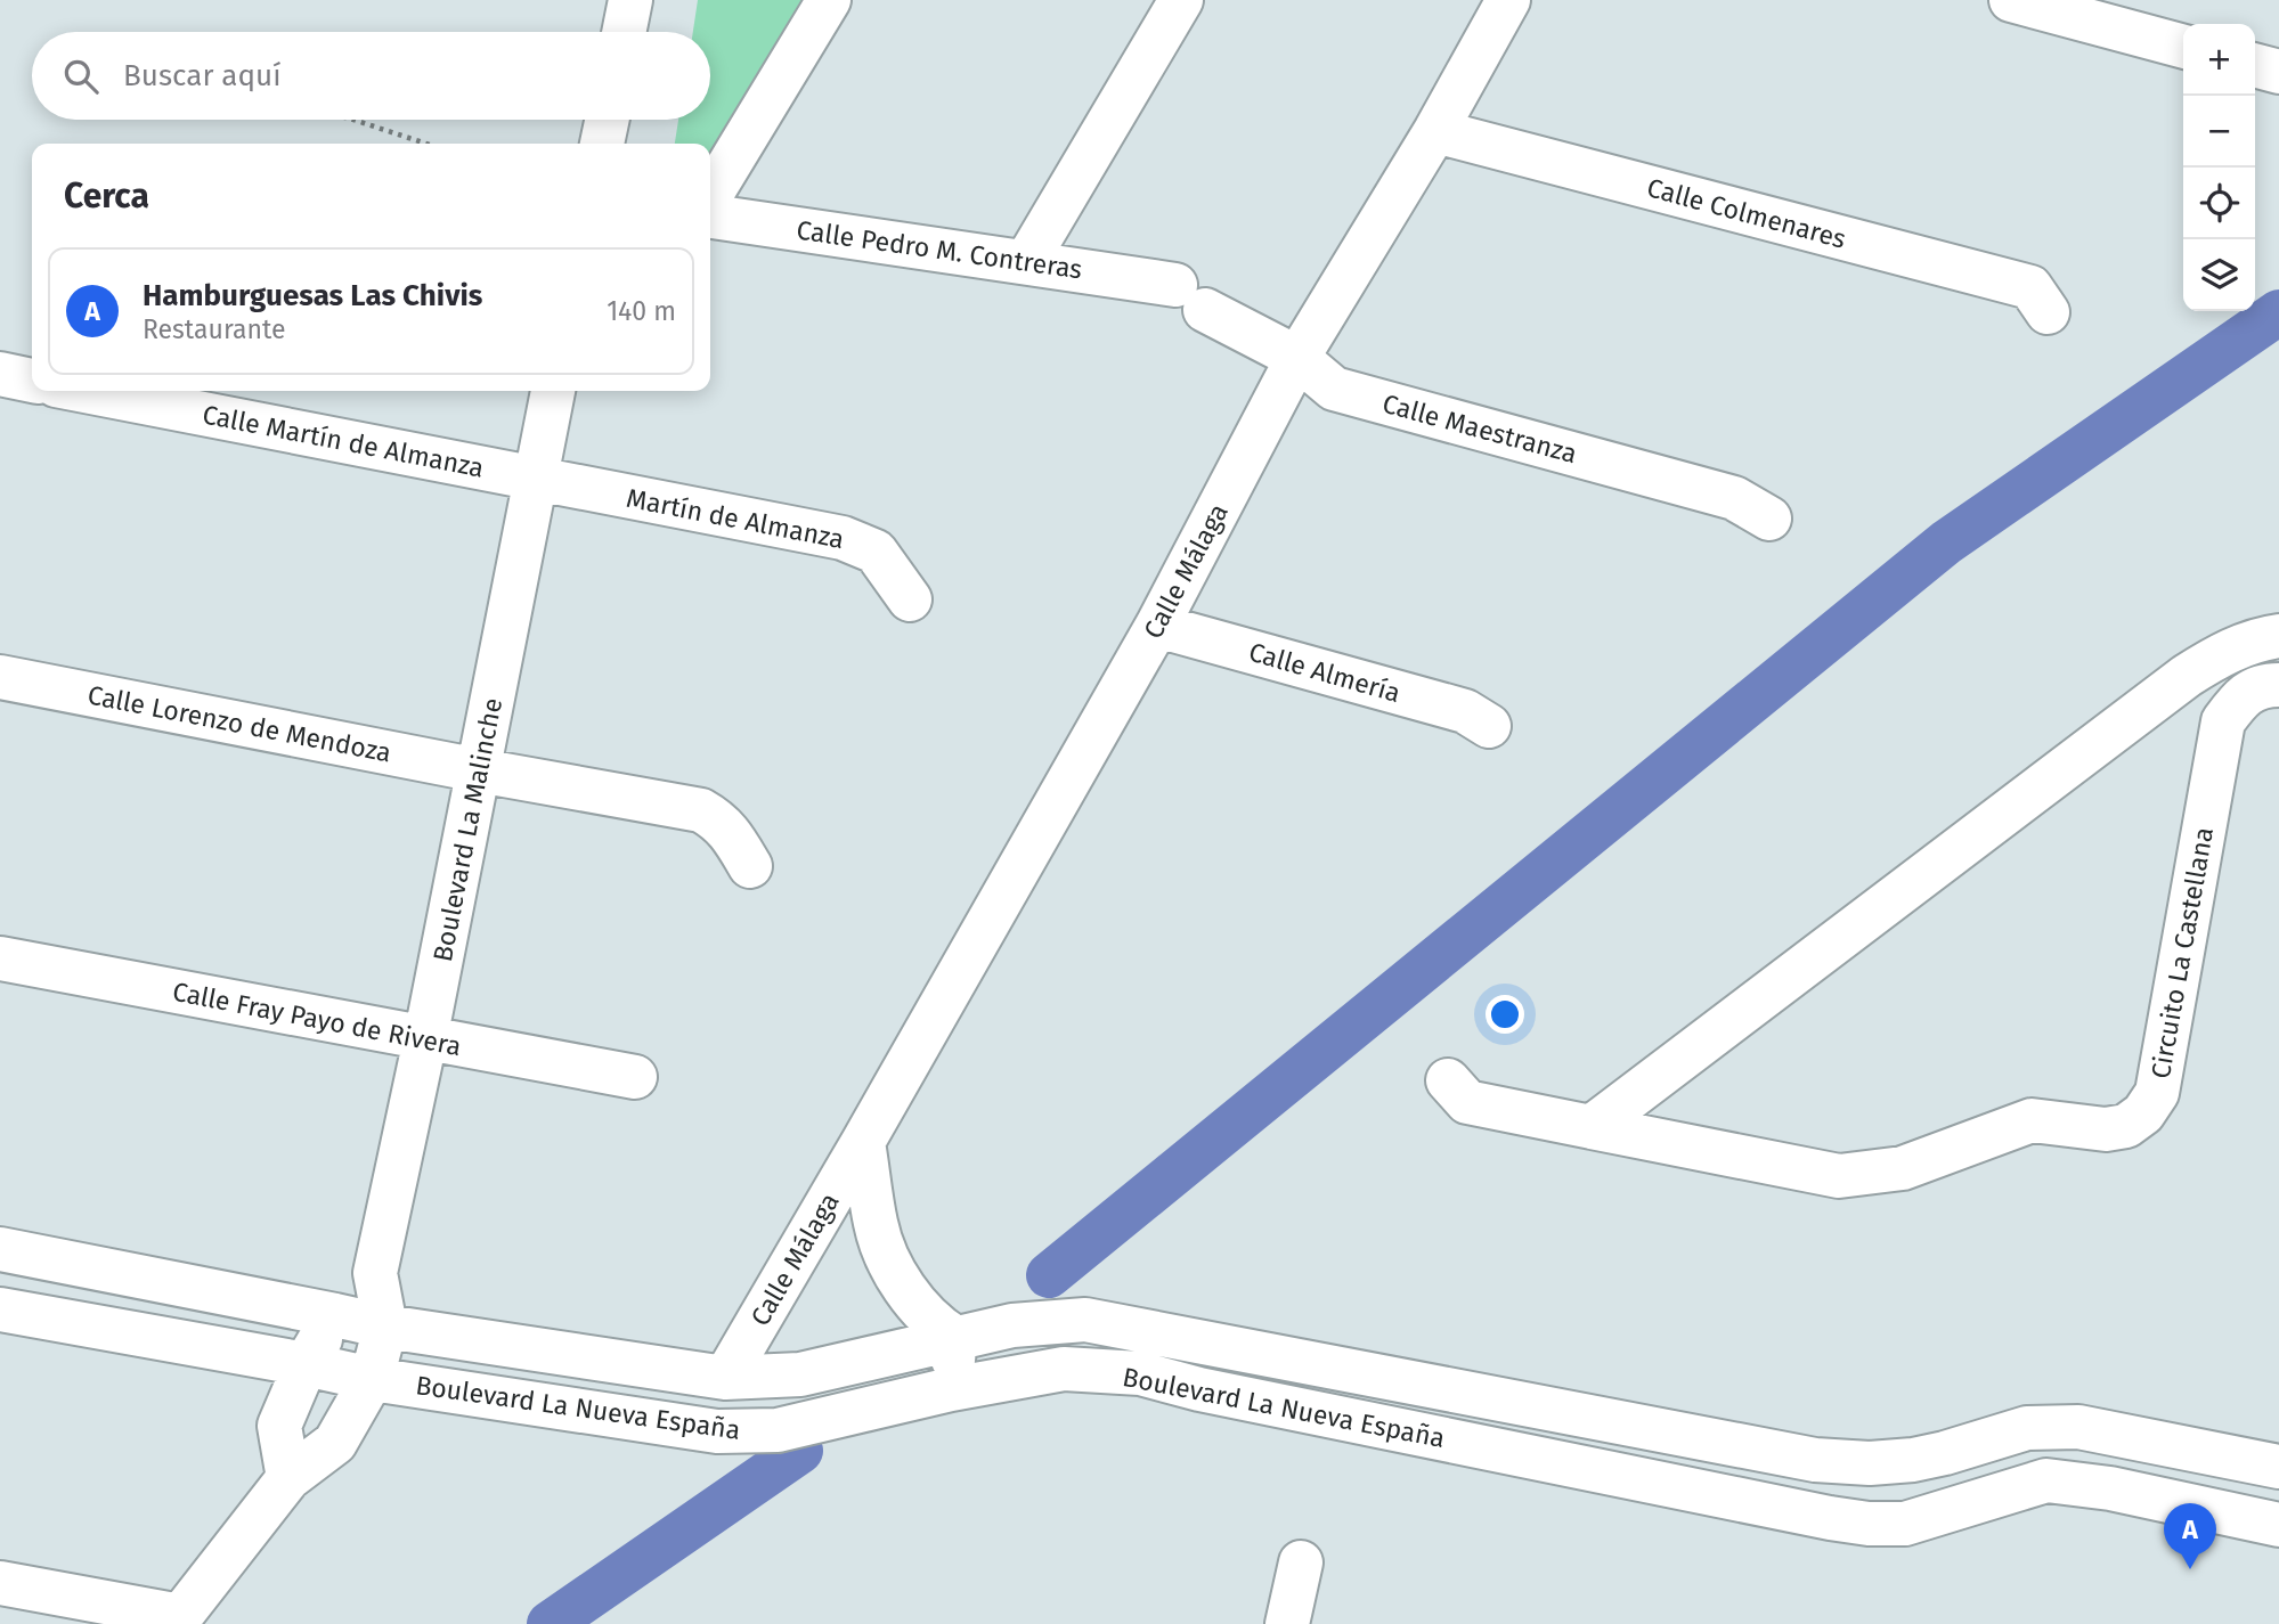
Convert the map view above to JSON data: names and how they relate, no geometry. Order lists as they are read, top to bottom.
{
  "streets": {
    "street": [
      "Calle Colmenares",
      "Calle Pedro M. Contreras",
      "Calle Maestranza",
      "Calle Martín de Almanza",
      "Martín de Almanza",
      "Calle Málaga",
      "Calle Almería",
      "Calle Lorenzo de Mendoza",
      "Boulevard La Malinche",
      "Circuito La Castellana",
      "Calle Fray Payo de Rivera",
      "Boulevard La Nueva España"
    ]
  },
  "crossings": [
    ["Calle Colmenares", "Calle Málaga"],
    ["Calle Pedro M. Contreras", "Calle Maestranza"],
    ["Calle Maestranza", "Calle Málaga"],
    ["Calle Martín de Almanza", "Martín de Almanza"],
    ["Calle Martín de Almanza", "Boulevard La Malinche"],
    ["Martín de Almanza", "Boulevard La Malinche"],
    ["Calle Málaga", "Calle Almería"],
    ["Calle Málaga", "Boulevard La Nueva España"],
    ["Calle Lorenzo de Mendoza", "Boulevard La Malinche"],
    ["Boulevard La Malinche", "Calle Fray Payo de Rivera"],
    ["Boulevard La Malinche", "Boulevard La Nueva España"]
  ],
  "page": {
    "map_buttons": ["+", "−"],
    "search": "Buscar aquí",
    "heading": "Cerca",
    "list": [
      {
        "mark": "A",
        "name": "Hamburguesas Las Chivis",
        "note": "Restaurante",
        "value": "140 m"
      }
    ],
    "pins": "A"
  }
}
